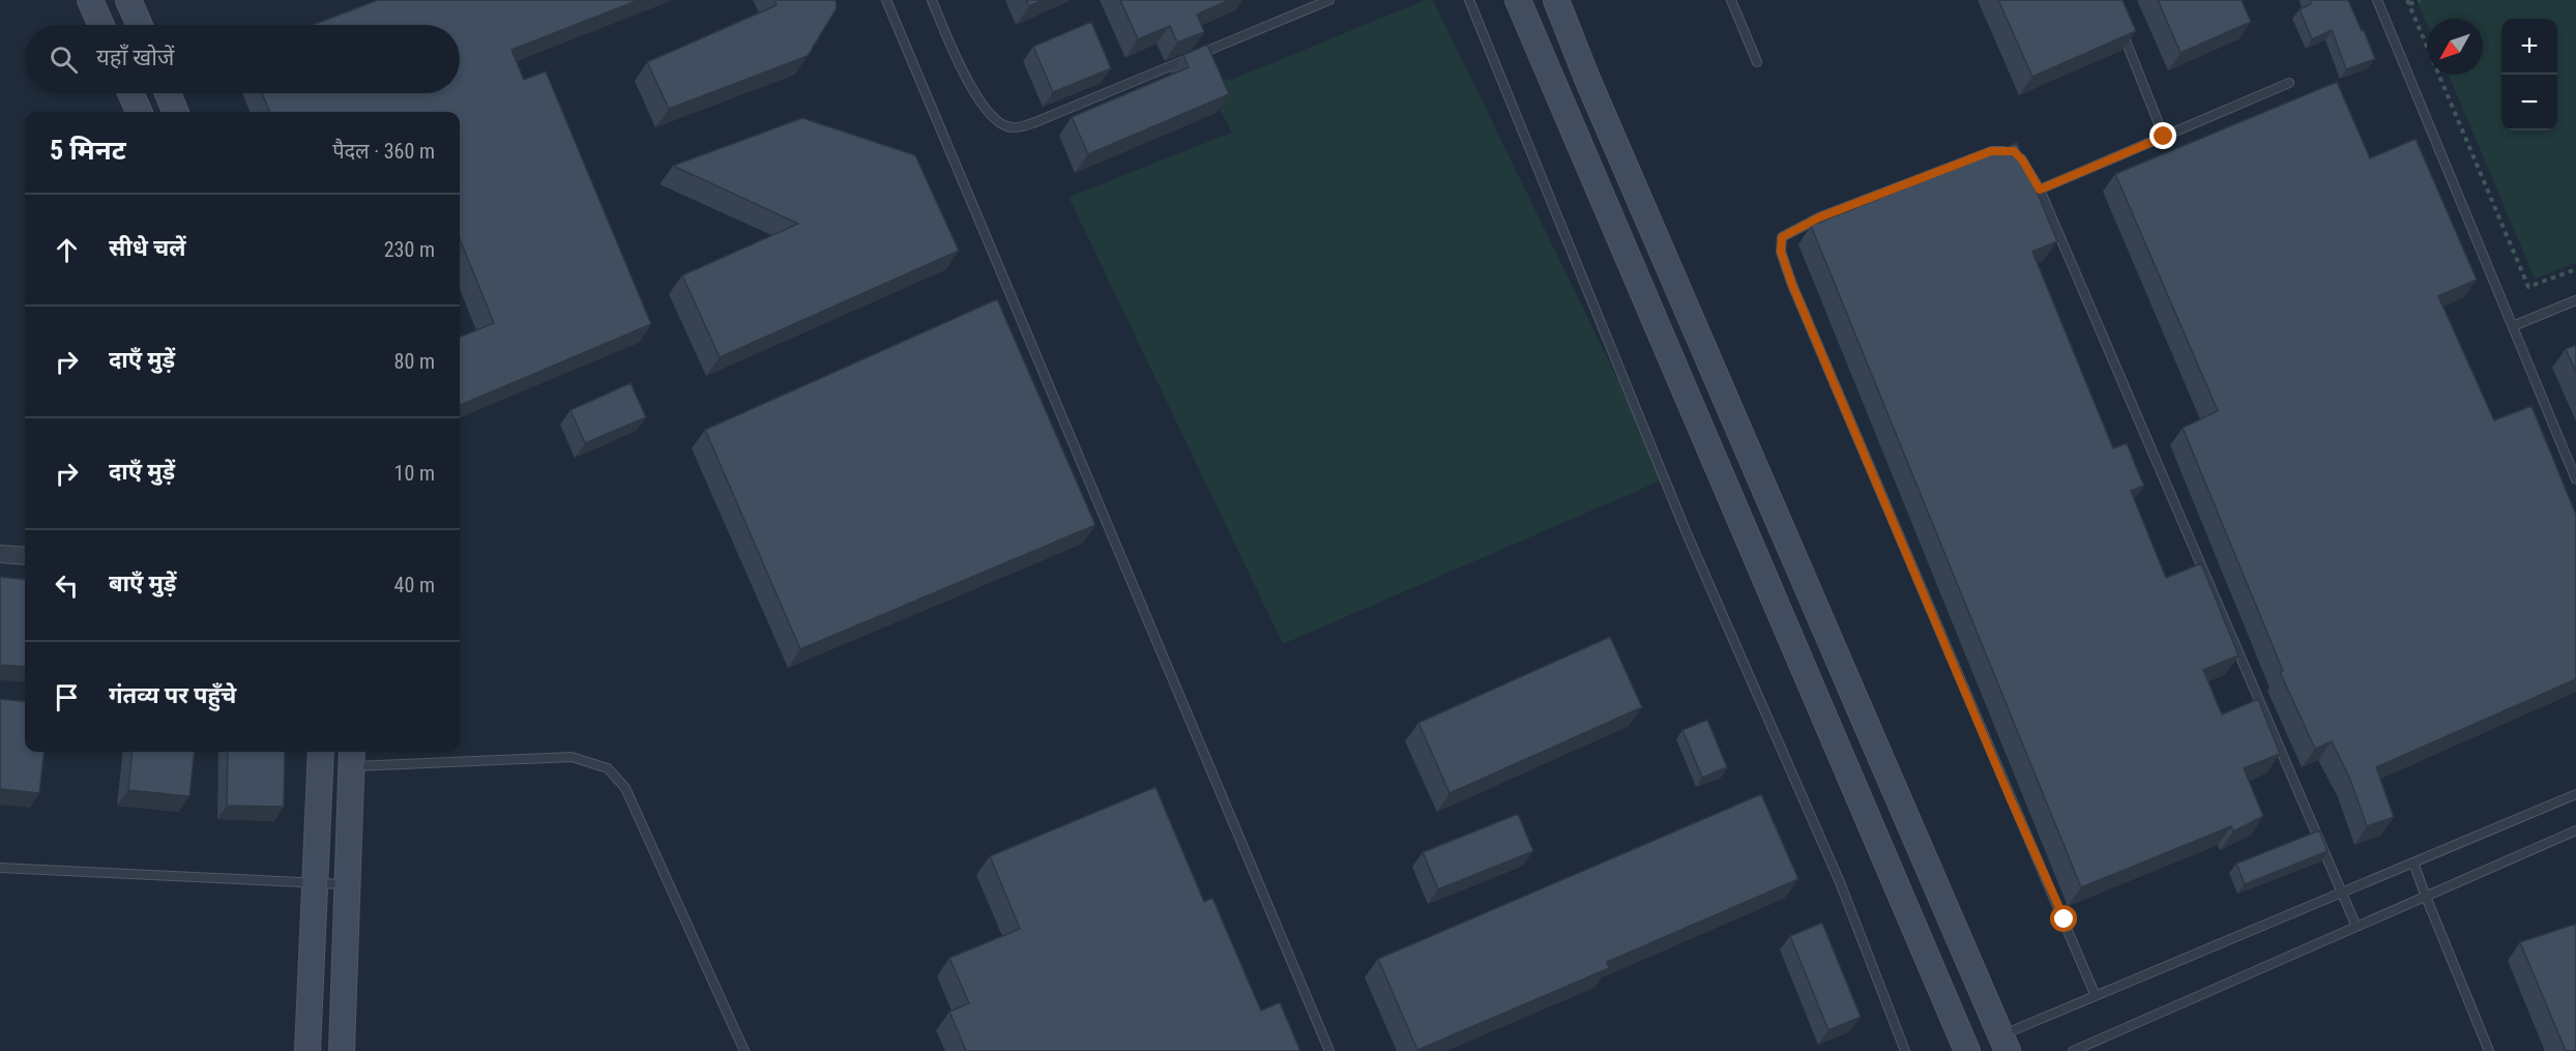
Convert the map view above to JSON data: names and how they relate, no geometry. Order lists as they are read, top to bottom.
{
  "north": "bottom left",
  "page": {
    "map_buttons": ["+", "−"],
    "search": "यहाँ खोजें",
    "heading": ["5 मिनट", "पैदल · 360 m"],
    "list": [
      ["सीधे चलें", "230 m"],
      ["दाएँ मुड़ें", "80 m"],
      ["दाएँ मुड़ें", "10 m"],
      ["बाएँ मुड़ें", "40 m"],
      "गंतव्य पर पहुँचे"
    ]
  }
}
